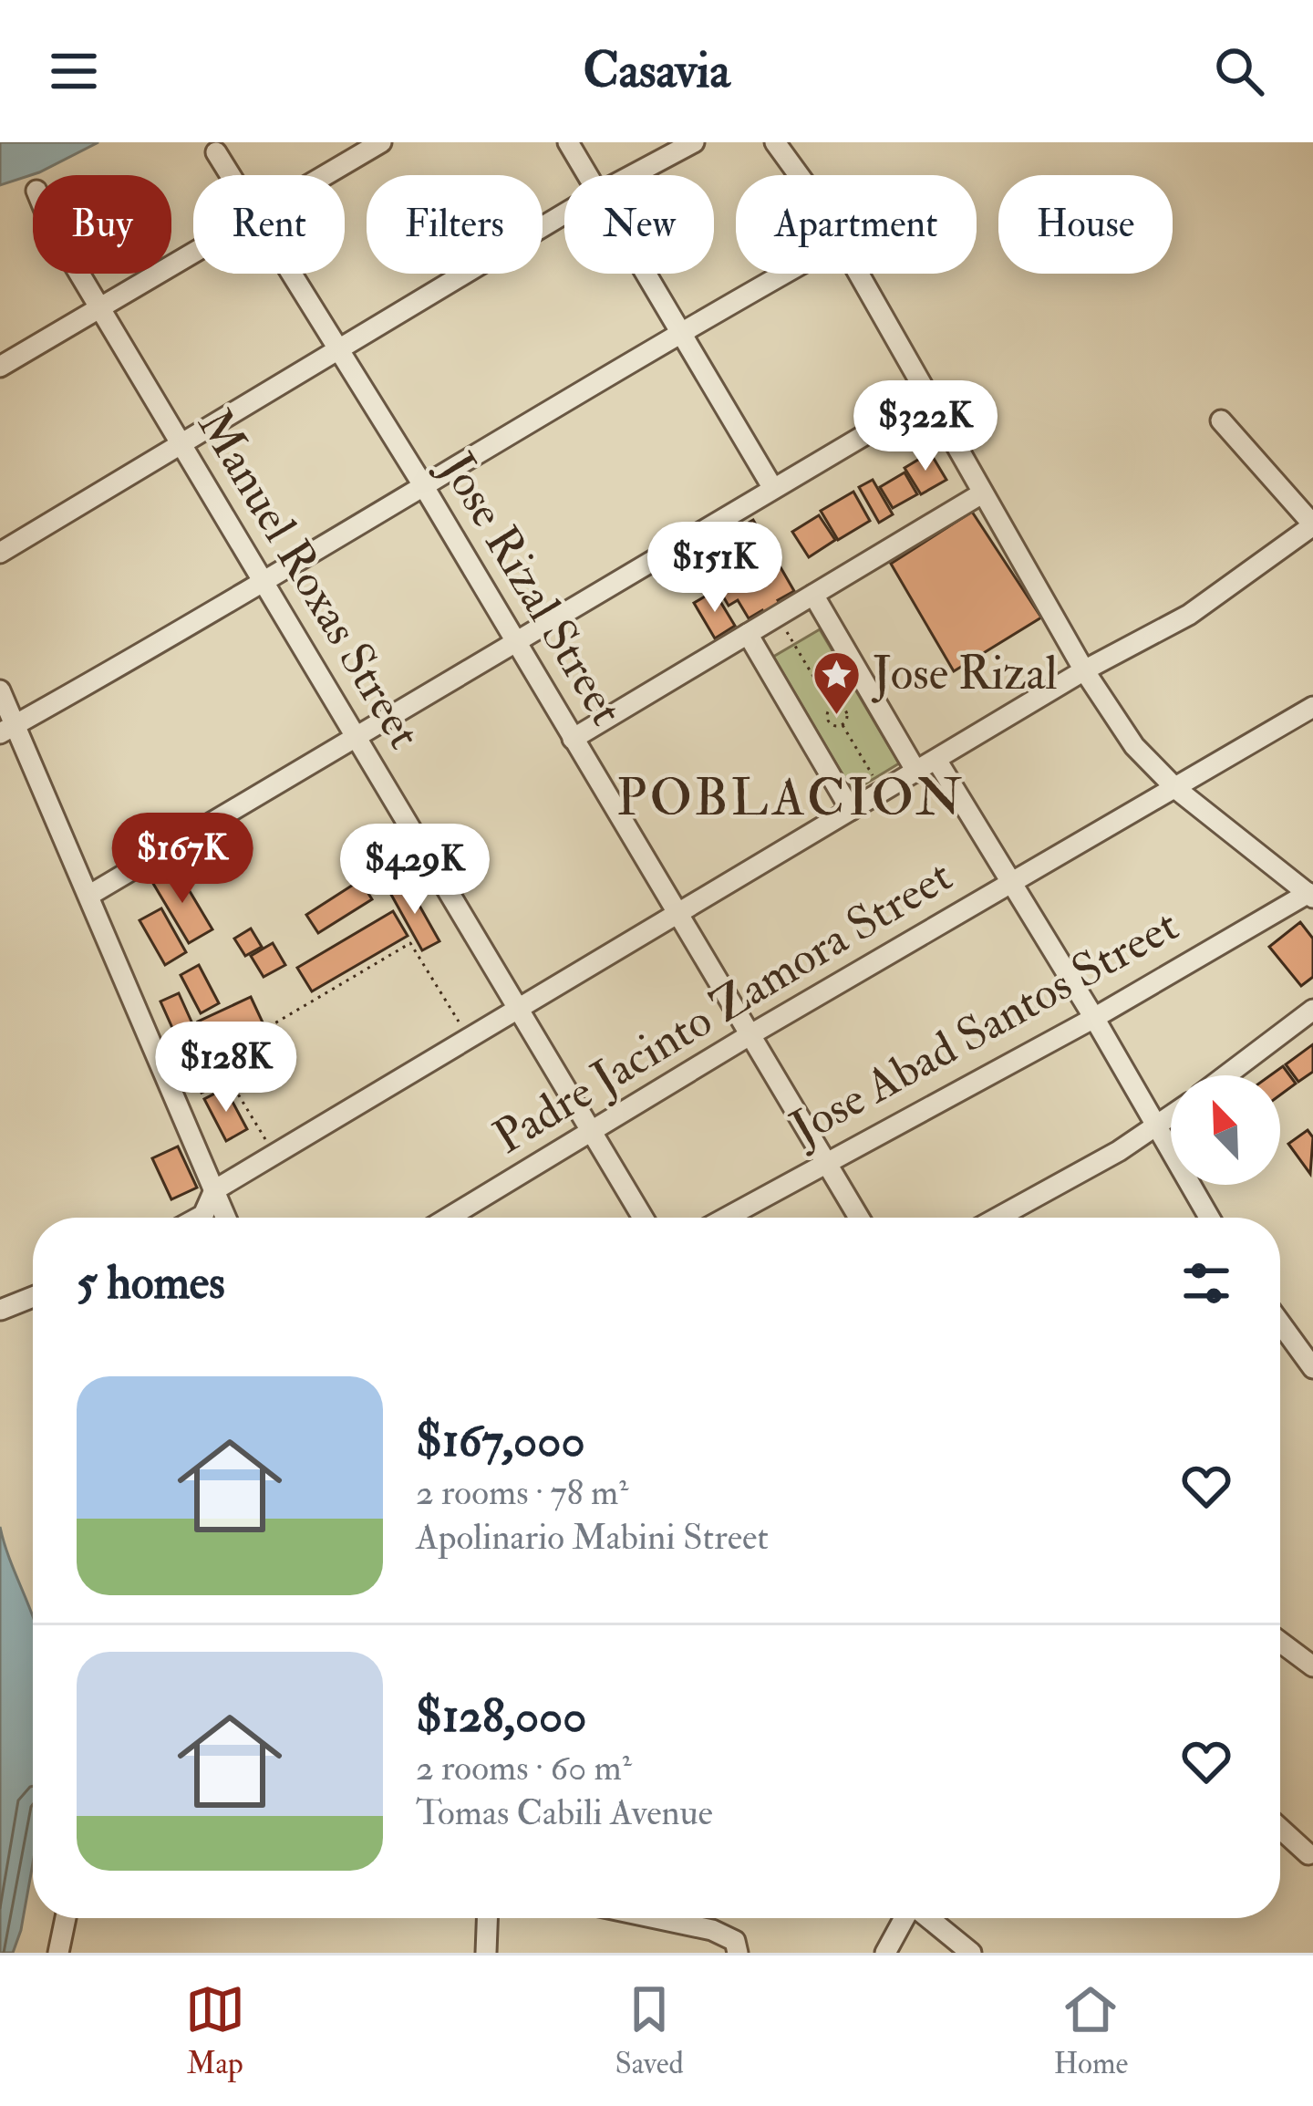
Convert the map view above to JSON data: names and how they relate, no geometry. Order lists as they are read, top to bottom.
{
  "streets": {
    "street": [
      "Manuel Roxas Street",
      "Jose Rizal Street",
      "Padre Jacinto Zamora Street",
      "Jose Abad Santos Street"
    ]
  },
  "crossings": [
    ["Manuel Roxas Street", "Padre Jacinto Zamora Street"],
    ["Jose Rizal Street", "Padre Jacinto Zamora Street"],
    ["Jose Rizal Street", "Jose Abad Santos Street"]
  ],
  "districts": ["POBLACION"],
  "places": {
    "place": ["Jose Rizal"]
  },
  "north": "top left",
  "page": {
    "header": "Casavia",
    "chip": [
      "Buy",
      "Rent",
      "Filters",
      "New",
      "Apartment",
      "House"
    ],
    "price": [
      "$322K",
      "$151K",
      "$167K",
      "$429K",
      "$128K"
    ],
    "heading": "5 homes",
    "list": [
      {
        "name": "$167,000",
        "note": "2 rooms · 78 m² · Apolinario Mabini Street"
      },
      {
        "name": "$128,000",
        "note": "2 rooms · 60 m² · Tomas Cabili Avenue"
      }
    ],
    "tabs": ["Map", "Saved", "Home"]
  }
}
